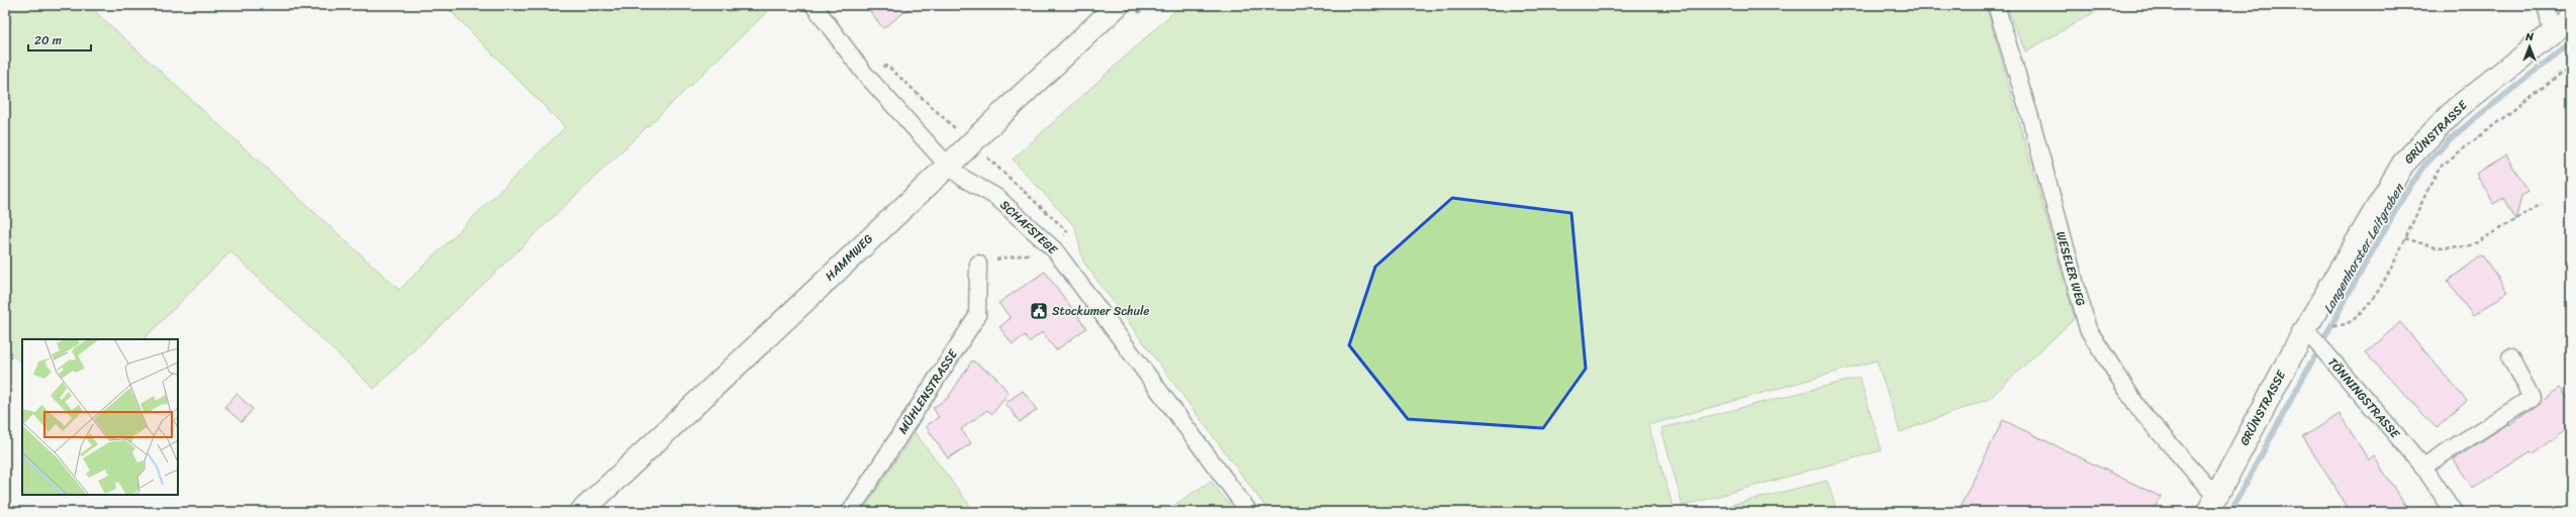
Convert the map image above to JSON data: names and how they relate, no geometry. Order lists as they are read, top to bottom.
{
  "streets": {
    "main road": ["GRÜNSTRASSE", "HAMMWEG"],
    "street": [
      "SCHAFSTEGE",
      "WESELER WEG",
      "MÜHLENSTRASSE",
      "TÖNNINGSTRASSE"
    ]
  },
  "crossings": [
    ["GRÜNSTRASSE", "WESELER WEG"],
    ["GRÜNSTRASSE", "TÖNNINGSTRASSE"],
    ["SCHAFSTEGE", "HAMMWEG"]
  ],
  "water": ["Langenhorster Leitgraben"],
  "places": {
    "public building": ["Stockumer Schule"]
  },
  "scale_bar": "20 m",
  "north": "top"
}
